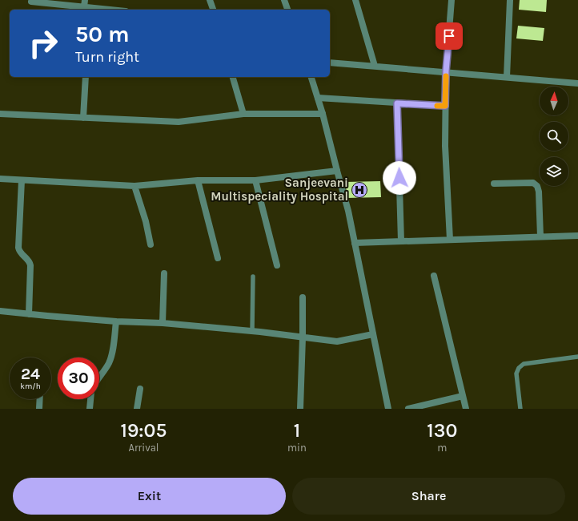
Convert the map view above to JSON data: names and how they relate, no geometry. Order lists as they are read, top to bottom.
{
  "places": {
    "hospital": ["Sanjeevani Multispeciality Hospital"]
  },
  "north": "top",
  "page": {
    "turn": ["50 m", "Turn right"],
    "speed": "24 km/h",
    "limit": "30",
    "eta": [
      "19:05",
      "Arrival",
      "1",
      "min",
      "130",
      "m"
    ],
    "buttons": ["Exit", "Share"]
  }
}
